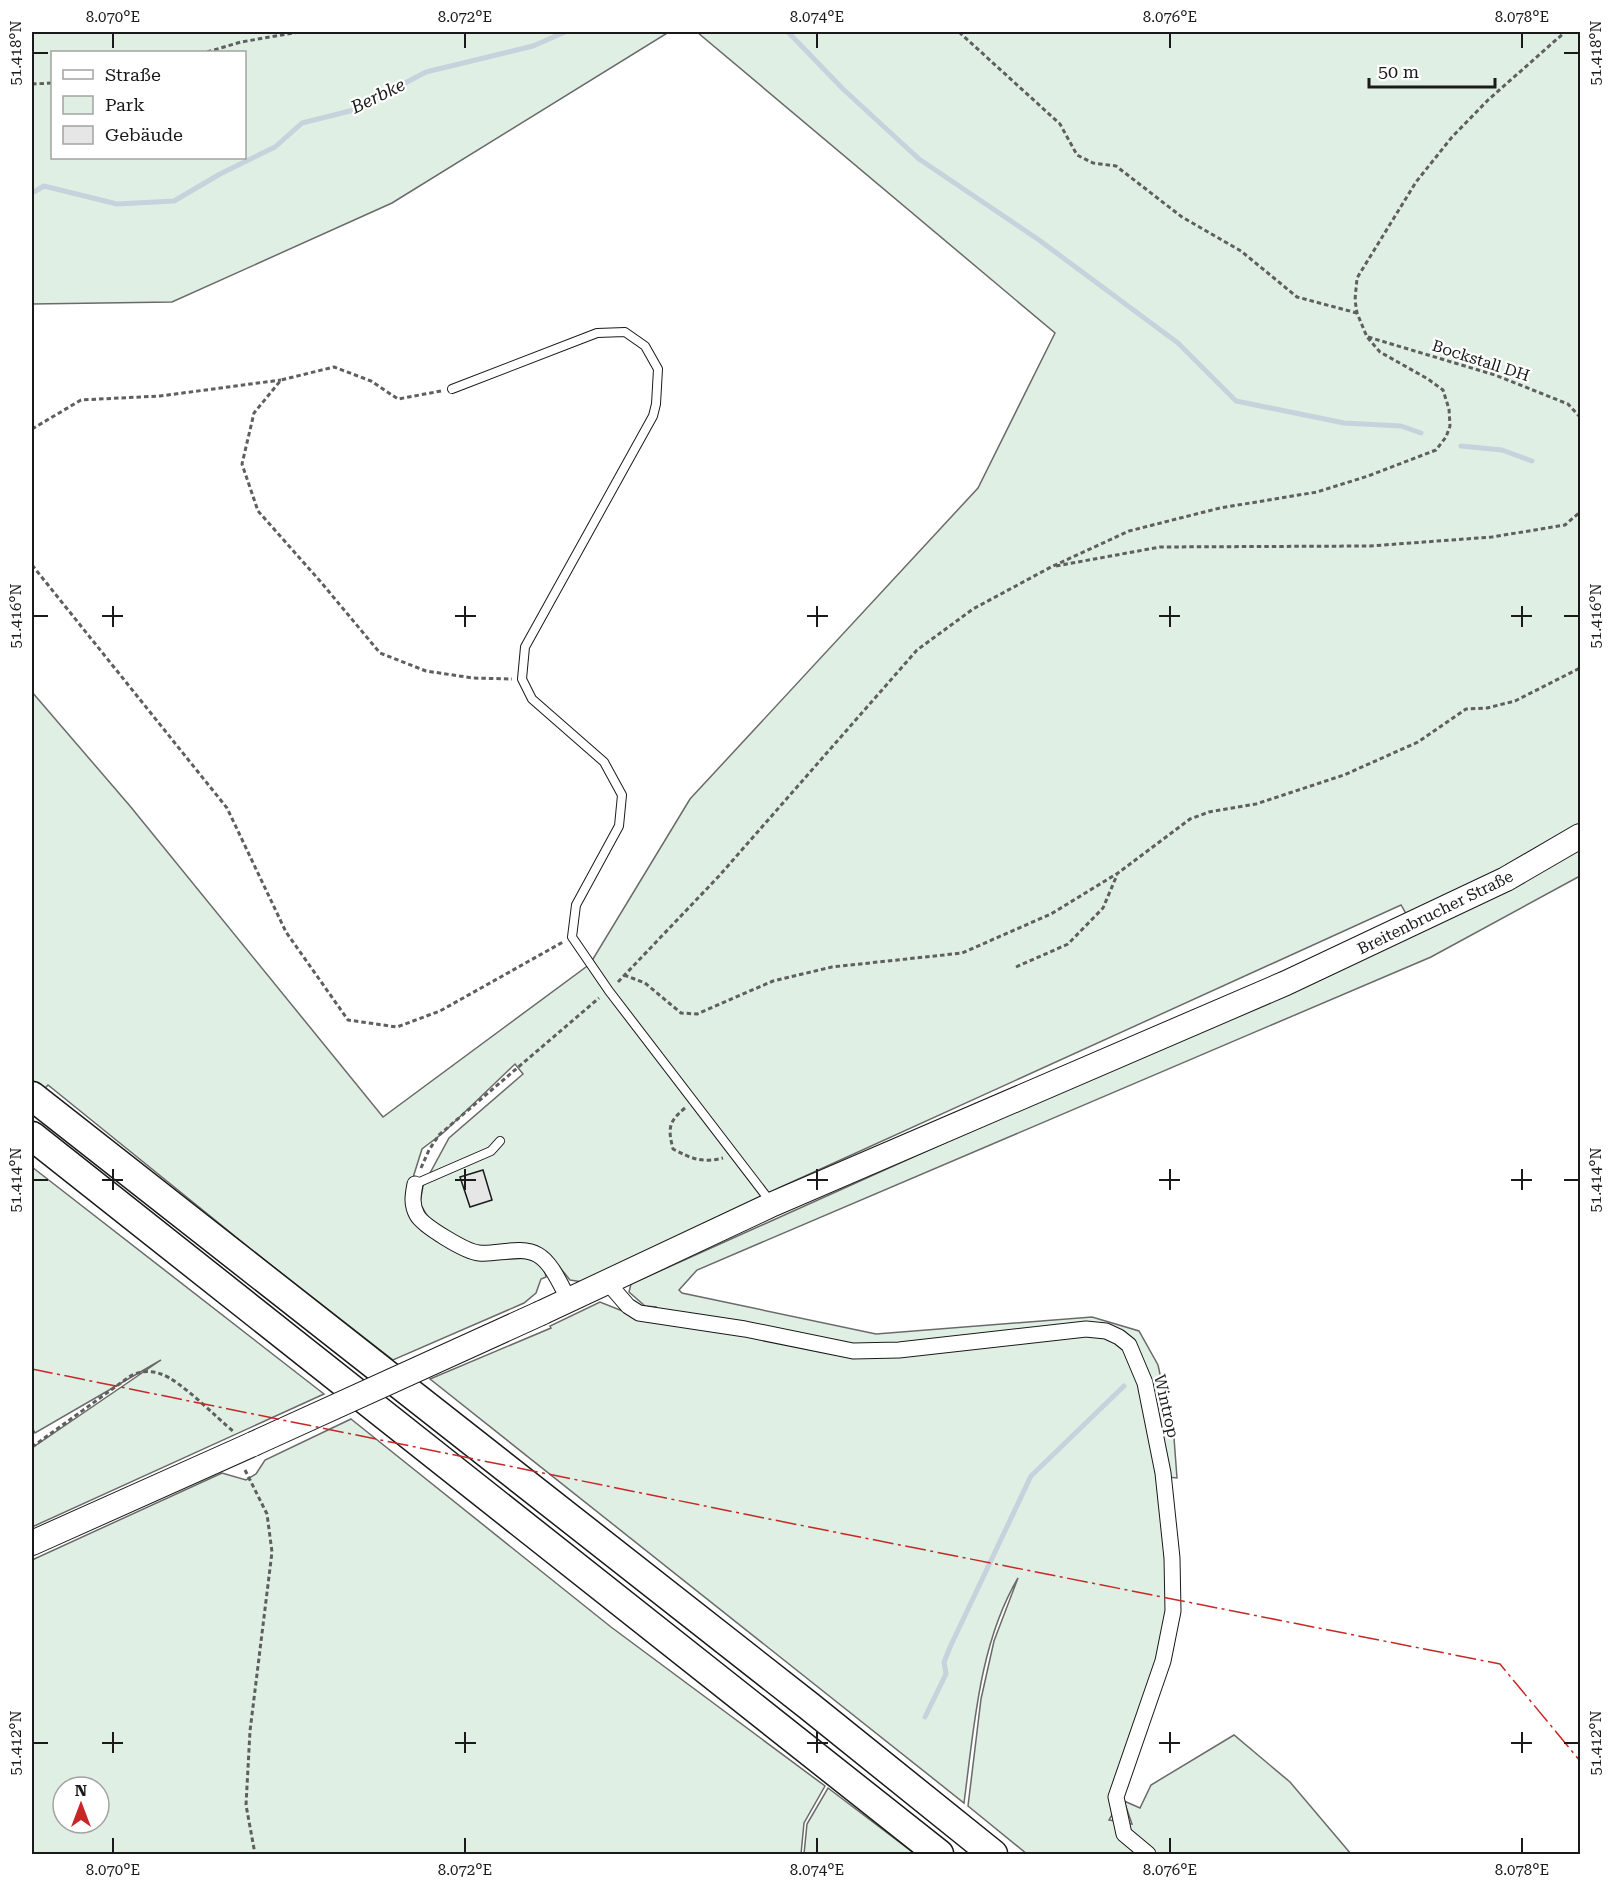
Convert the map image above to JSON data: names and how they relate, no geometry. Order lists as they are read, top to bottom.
{
  "streets": {
    "main road": ["Breitenbrucher Straße"],
    "street": ["Wintrop"],
    "path": ["Bockstall DH"]
  },
  "crossings": [
    ["Breitenbrucher Straße", "Wintrop"]
  ],
  "water": ["Berbke"],
  "legend": ["Straße", "Park", "Gebäude"],
  "scale_bar": "50 m",
  "north": "top",
  "coordinates": [
    "8.070°E",
    "8.072°E",
    "8.074°E",
    "8.076°E",
    "8.078°E",
    "51.418°N",
    "51.416°N",
    "51.414°N",
    "51.412°N"
  ]
}
